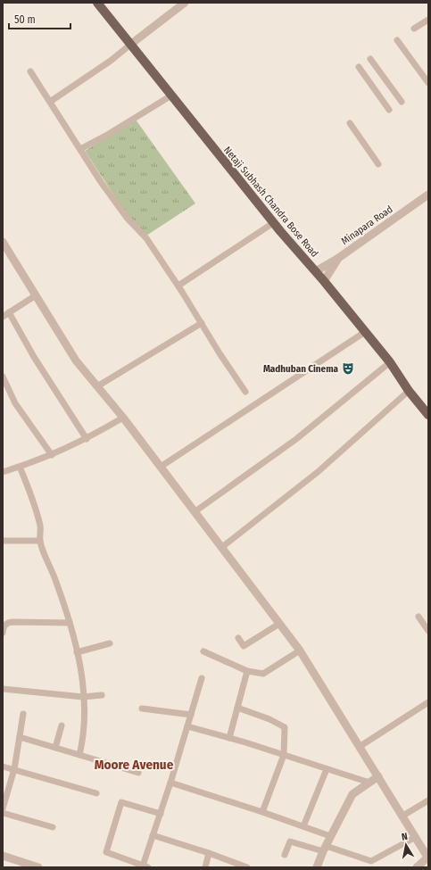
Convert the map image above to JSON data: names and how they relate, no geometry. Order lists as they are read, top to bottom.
{
  "streets": {
    "main road": ["Netaji Subhash Chandra Bose Road"],
    "street": ["Minapara Road"]
  },
  "crossings": [
    ["Netaji Subhash Chandra Bose Road", "Minapara Road"]
  ],
  "districts": ["Moore Avenue"],
  "places": {
    "theatre": ["Madhuban Cinema"]
  },
  "scale_bar": "50 m",
  "north": "top"
}
